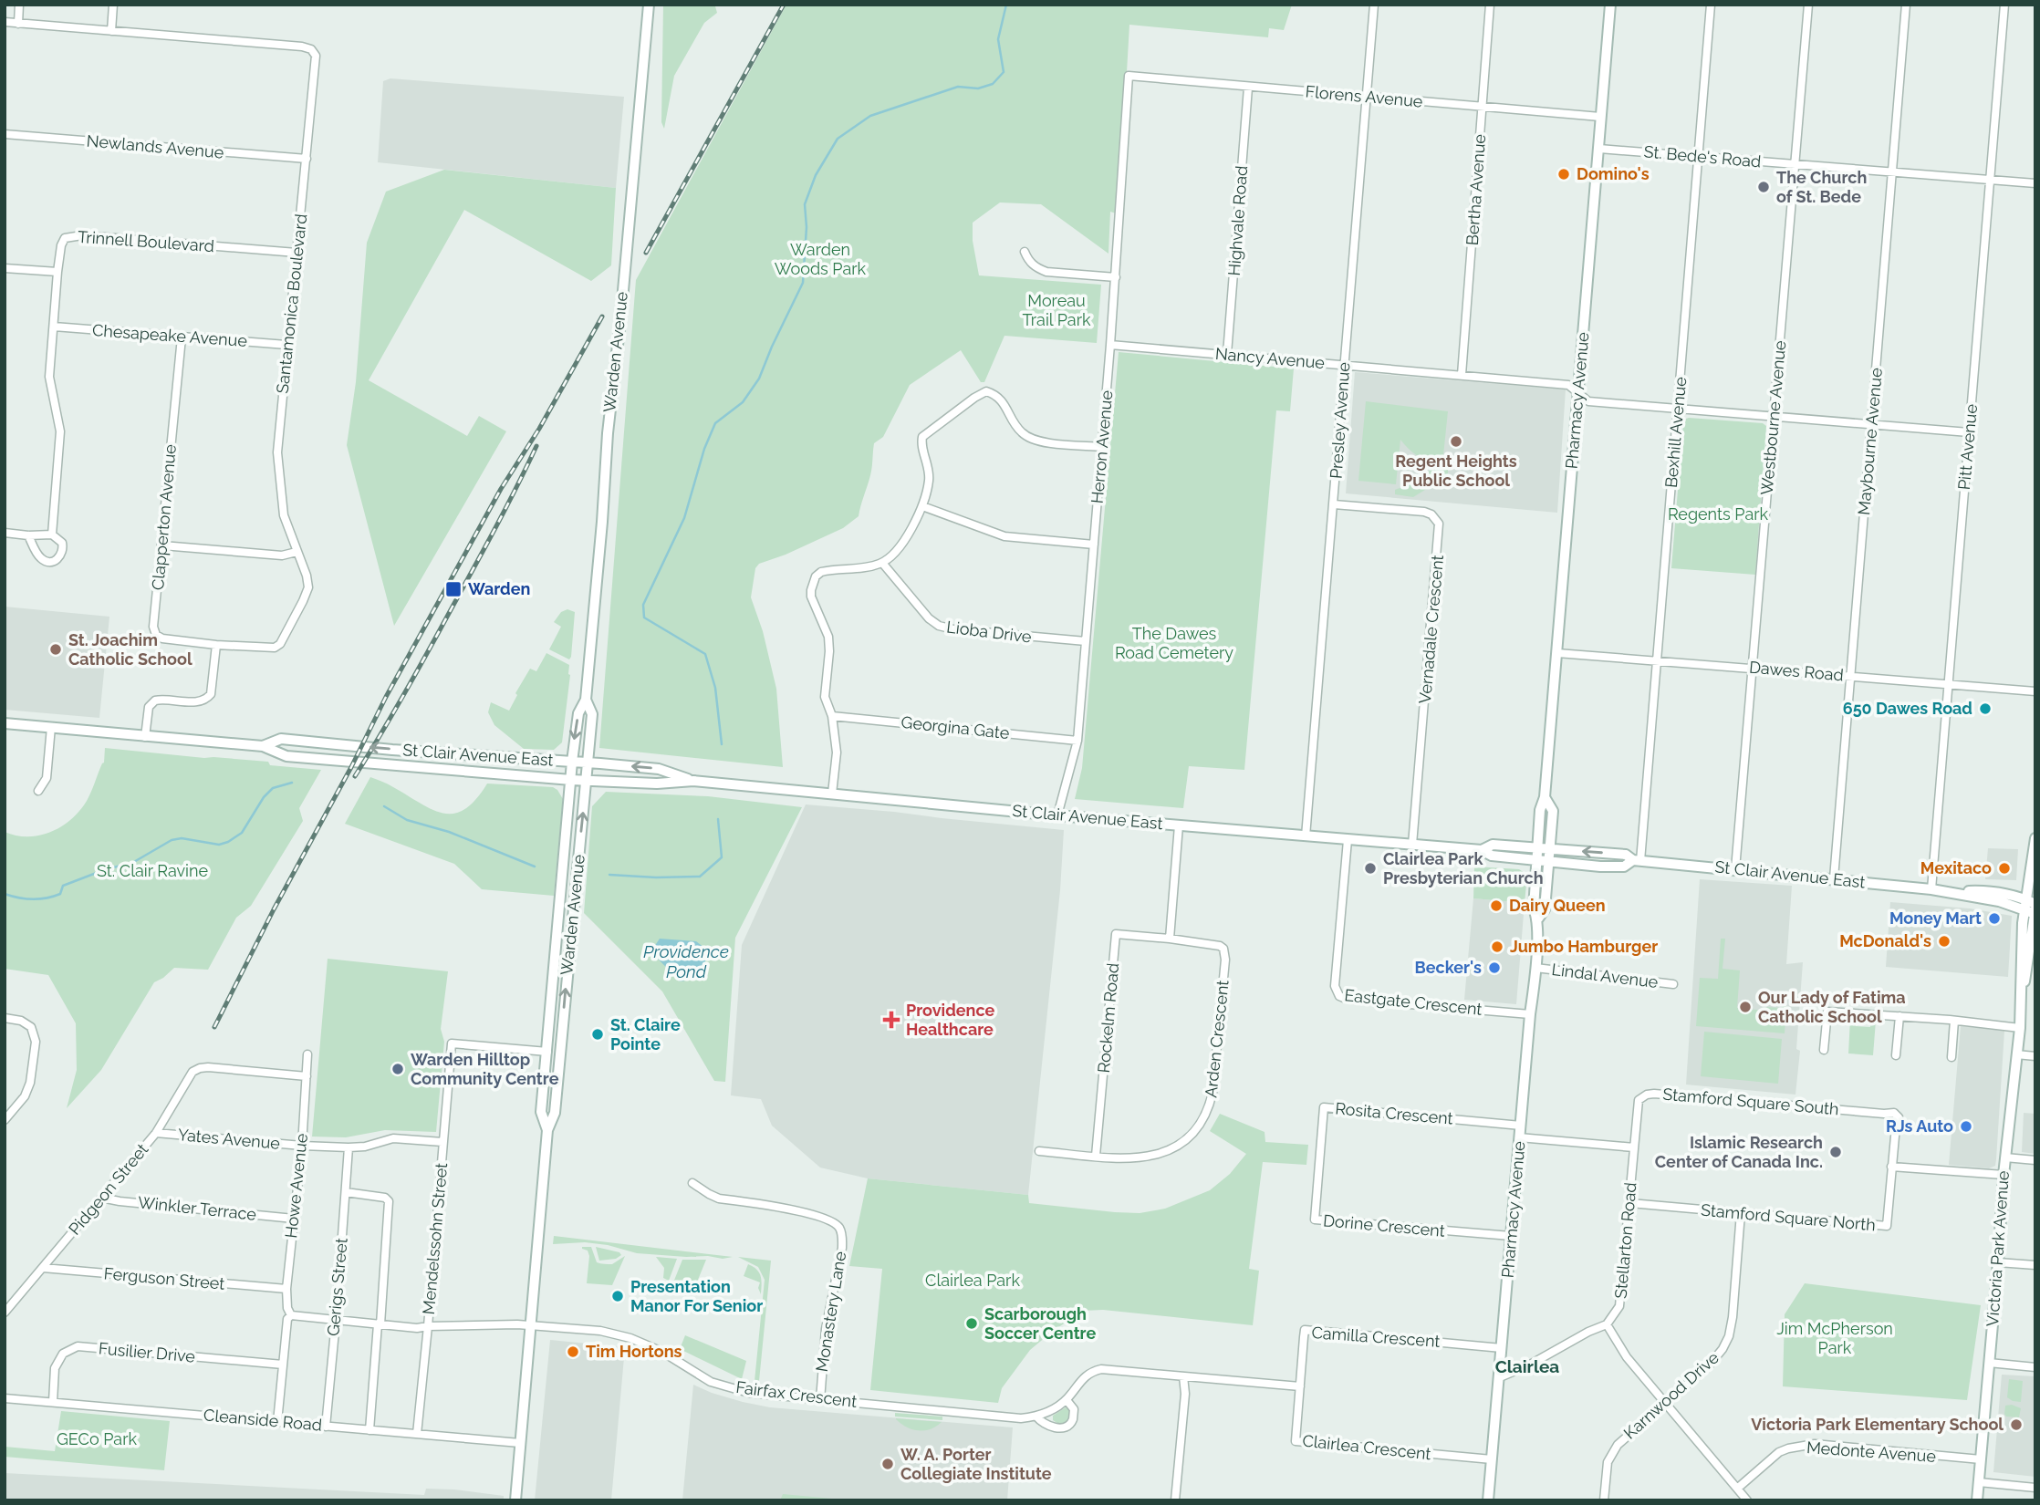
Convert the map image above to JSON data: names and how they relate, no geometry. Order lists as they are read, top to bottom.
{
  "streets": {
    "main road": [
      "Warden Avenue",
      "Pharmacy Avenue",
      "St Clair Avenue East",
      "Victoria Park Avenue"
    ],
    "street": [
      "Florens Avenue",
      "Newlands Avenue",
      "St. Bede's Road",
      "Bertha Avenue",
      "Highvale Road",
      "Trinnell Boulevard",
      "Santamonica Boulevard",
      "Chesapeake Avenue",
      "Nancy Avenue",
      "Westbourne Avenue",
      "Presley Avenue",
      "Bexhill Avenue",
      "Maybourne Avenue",
      "Herron Avenue",
      "Pitt Avenue",
      "Clapperton Avenue",
      "Vernadale Crescent",
      "Lioba Drive",
      "Dawes Road",
      "Georgina Gate",
      "Lindal Avenue",
      "Eastgate Crescent",
      "Rockelm Road",
      "Arden Crescent",
      "Stamford Square South",
      "Rosita Crescent",
      "Yates Avenue",
      "Howe Avenue",
      "Pidgeon Street",
      "Winkler Terrace",
      "Stamford Square North",
      "Dorine Crescent",
      "Mendelssohn Street",
      "Stellarton Road",
      "Ferguson Street",
      "Gerigs Street",
      "Monastery Lane",
      "Camilla Crescent",
      "Fusilier Drive",
      "Fairfax Crescent",
      "Karnwood Drive",
      "Cleanside Road",
      "Clairlea Crescent",
      "Medonte Avenue"
    ]
  },
  "crossings": [
    ["Florens Avenue", "Bertha Avenue"],
    ["Florens Avenue", "Highvale Road"],
    ["Florens Avenue", "Pharmacy Avenue"],
    ["Florens Avenue", "Presley Avenue"],
    ["Florens Avenue", "Herron Avenue"],
    ["Newlands Avenue", "Santamonica Boulevard"],
    ["St. Bede's Road", "Pharmacy Avenue"],
    ["St. Bede's Road", "Westbourne Avenue"],
    ["St. Bede's Road", "Bexhill Avenue"],
    ["St. Bede's Road", "Maybourne Avenue"],
    ["St. Bede's Road", "Pitt Avenue"],
    ["Bertha Avenue", "Nancy Avenue"],
    ["Highvale Road", "Nancy Avenue"],
    ["Trinnell Boulevard", "Santamonica Boulevard"],
    ["Trinnell Boulevard", "Chesapeake Avenue"],
    ["Santamonica Boulevard", "Chesapeake Avenue"],
    ["Santamonica Boulevard", "Clapperton Avenue"],
    ["Chesapeake Avenue", "Clapperton Avenue"],
    ["Warden Avenue", "St Clair Avenue East"],
    ["Warden Avenue", "Mendelssohn Street"],
    ["Warden Avenue", "Fairfax Crescent"],
    ["Warden Avenue", "Cleanside Road"],
    ["Nancy Avenue", "Pharmacy Avenue"],
    ["Nancy Avenue", "Westbourne Avenue"],
    ["Nancy Avenue", "Presley Avenue"],
    ["Nancy Avenue", "Bexhill Avenue"],
    ["Nancy Avenue", "Maybourne Avenue"],
    ["Nancy Avenue", "Herron Avenue"],
    ["Nancy Avenue", "Pitt Avenue"],
    ["Pharmacy Avenue", "Dawes Road"],
    ["Pharmacy Avenue", "St Clair Avenue East"],
    ["Pharmacy Avenue", "Lindal Avenue"],
    ["Pharmacy Avenue", "Eastgate Crescent"],
    ["Pharmacy Avenue", "Rosita Crescent"],
    ["Pharmacy Avenue", "Dorine Crescent"],
    ["Pharmacy Avenue", "Camilla Crescent"],
    ["Pharmacy Avenue", "Clairlea Crescent"],
    ["Westbourne Avenue", "Dawes Road"],
    ["Westbourne Avenue", "St Clair Avenue East"],
    ["Presley Avenue", "Vernadale Crescent"],
    ["Presley Avenue", "St Clair Avenue East"],
    ["Bexhill Avenue", "Dawes Road"],
    ["Bexhill Avenue", "St Clair Avenue East"],
    ["Maybourne Avenue", "Dawes Road"],
    ["Maybourne Avenue", "St Clair Avenue East"],
    ["Herron Avenue", "Lioba Drive"],
    ["Herron Avenue", "Georgina Gate"],
    ["Herron Avenue", "St Clair Avenue East"],
    ["Pitt Avenue", "Dawes Road"],
    ["Pitt Avenue", "St Clair Avenue East"],
    ["Vernadale Crescent", "St Clair Avenue East"],
    ["St Clair Avenue East", "Eastgate Crescent"],
    ["St Clair Avenue East", "Victoria Park Avenue"],
    ["Rockelm Road", "Arden Crescent"],
    ["Stamford Square South", "Stamford Square North"],
    ["Stamford Square South", "Stellarton Road"],
    ["Rosita Crescent", "Dorine Crescent"],
    ["Yates Avenue", "Howe Avenue"],
    ["Yates Avenue", "Pidgeon Street"],
    ["Yates Avenue", "Mendelssohn Street"],
    ["Yates Avenue", "Gerigs Street"],
    ["Howe Avenue", "Pidgeon Street"],
    ["Howe Avenue", "Winkler Terrace"],
    ["Howe Avenue", "Ferguson Street"],
    ["Howe Avenue", "Fusilier Drive"],
    ["Howe Avenue", "Fairfax Crescent"],
    ["Howe Avenue", "Cleanside Road"],
    ["Pidgeon Street", "Winkler Terrace"],
    ["Pidgeon Street", "Ferguson Street"],
    ["Stamford Square North", "Stellarton Road"],
    ["Stamford Square North", "Karnwood Drive"],
    ["Mendelssohn Street", "Fairfax Crescent"],
    ["Mendelssohn Street", "Cleanside Road"],
    ["Victoria Park Avenue", "Medonte Avenue"],
    ["Gerigs Street", "Fairfax Crescent"],
    ["Gerigs Street", "Cleanside Road"],
    ["Monastery Lane", "Fairfax Crescent"],
    ["Camilla Crescent", "Fairfax Crescent"],
    ["Camilla Crescent", "Clairlea Crescent"],
    ["Fusilier Drive", "Cleanside Road"],
    ["Fairfax Crescent", "Clairlea Crescent"]
  ],
  "districts": ["Clairlea"],
  "water": ["Providence Pond"],
  "parks": [
    "Warden Woods Park",
    "Moreau Trail Park",
    "Regents Park",
    "The Dawes Road Cemetery",
    "St. Clair Ravine",
    "Clairlea Park",
    "Jim McPherson Park",
    "GECo Park"
  ],
  "places": {
    "other": [
      "Domino's",
      "The Church of St. Bede",
      "Regent Heights Public School",
      "St. Joachim Catholic School",
      "650 Dawes Road",
      "Clairlea Park Presbyterian Church",
      "Mexitaco",
      "Dairy Queen",
      "Money Mart",
      "McDonald's",
      "Jumbo Hamburger",
      "Becker's",
      "Our Lady of Fatima Catholic School",
      "St. Claire Pointe",
      "Warden Hilltop Community Centre",
      "RJs Auto",
      "Islamic Research Center of Canada Inc.",
      "Presentation Manor For Senior",
      "Scarborough Soccer Centre",
      "Tim Hortons",
      "Victoria Park Elementary School",
      "W. A. Porter Collegiate Institute"
    ],
    "transit": ["Warden"],
    "health": ["Providence Healthcare"]
  }
}
